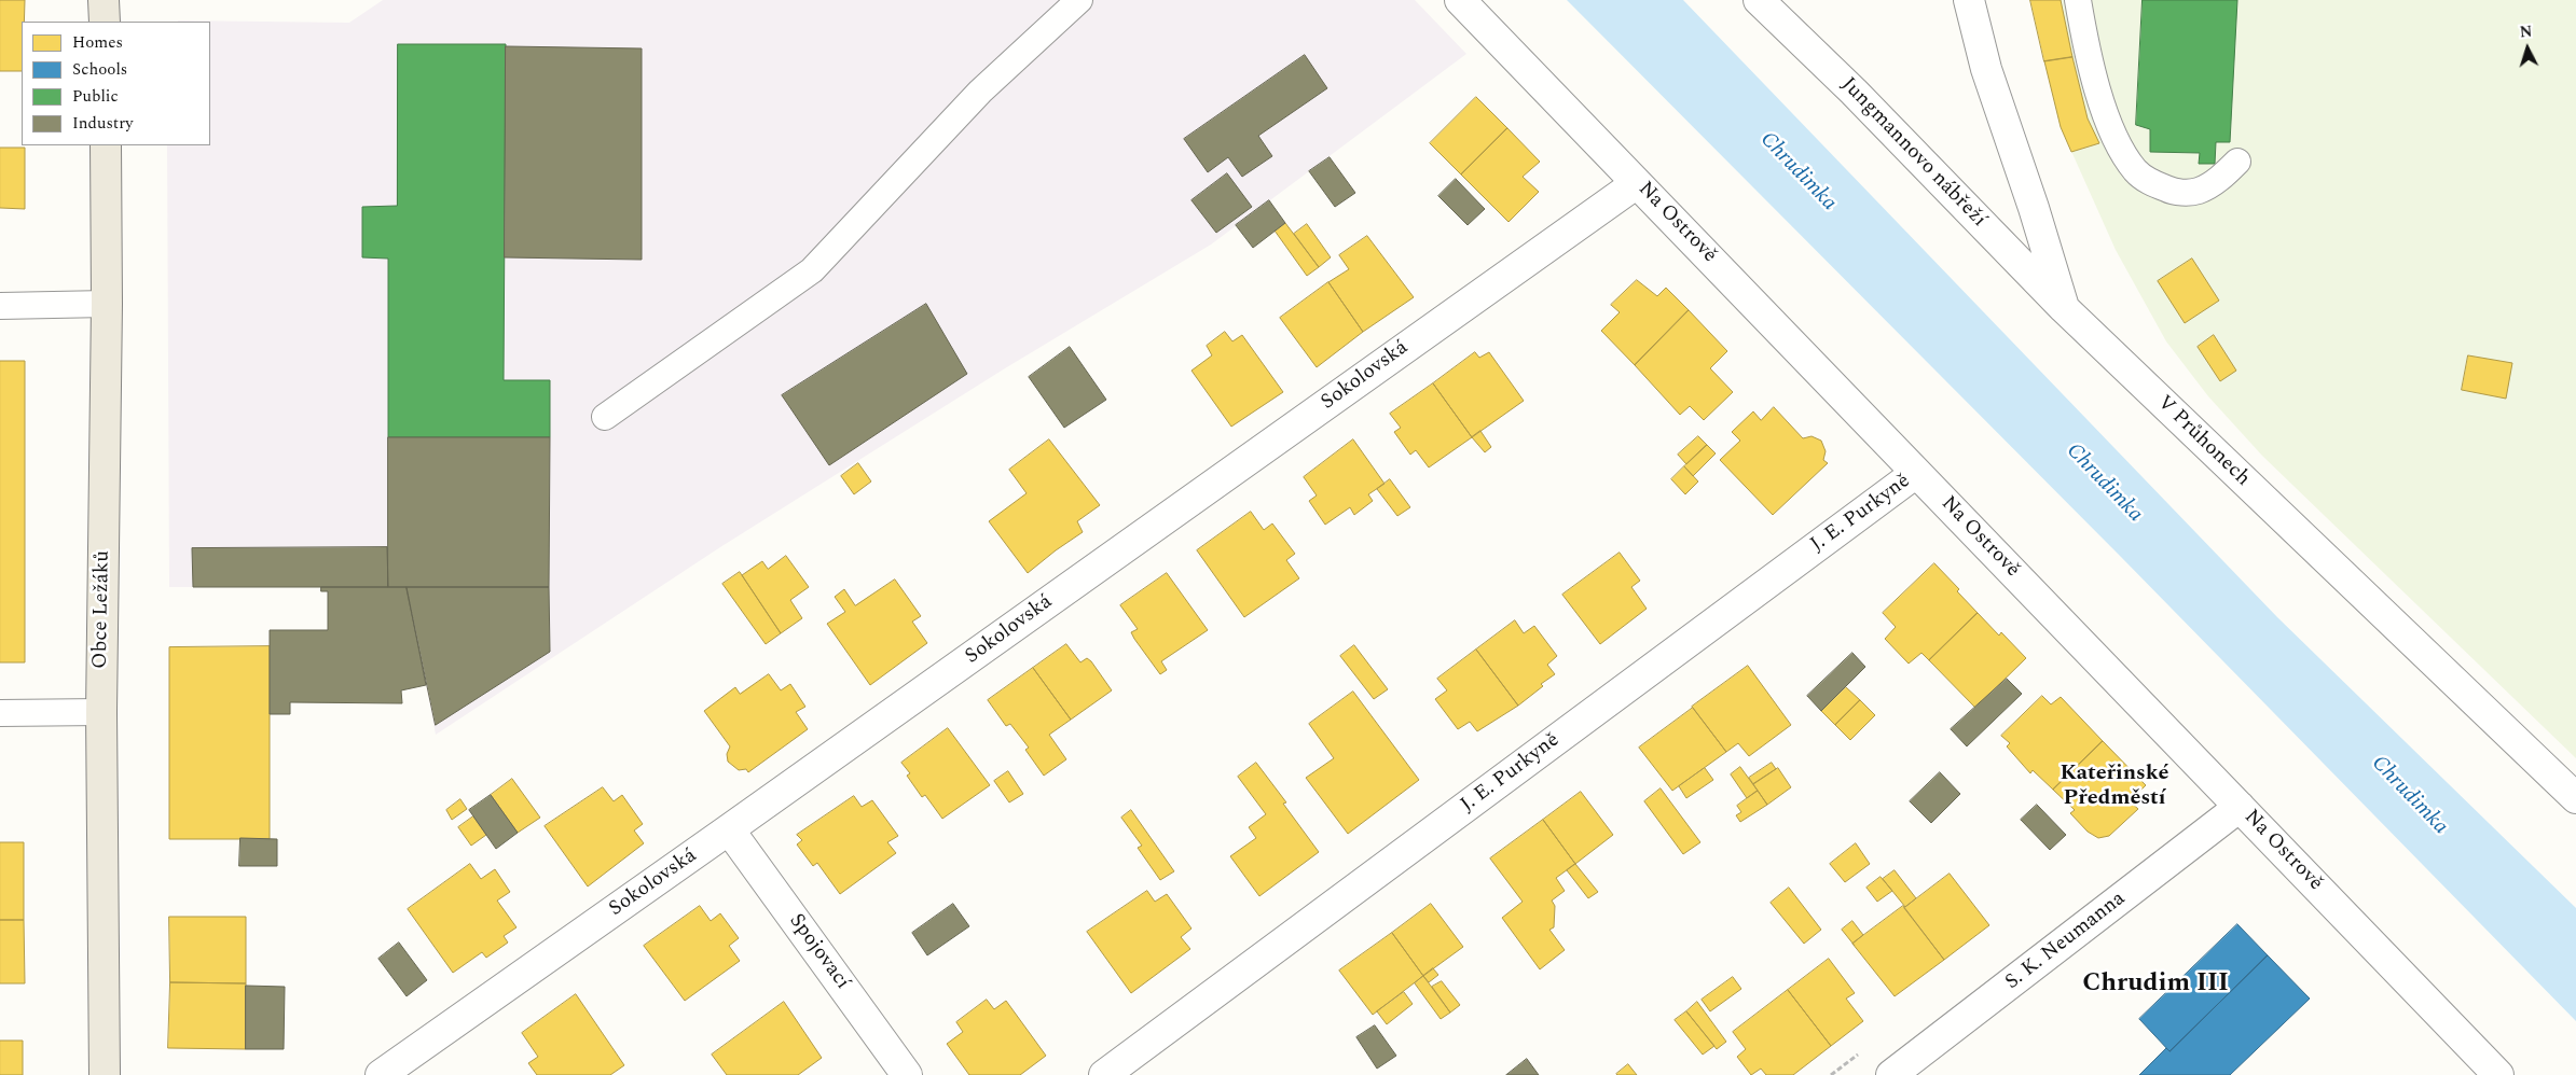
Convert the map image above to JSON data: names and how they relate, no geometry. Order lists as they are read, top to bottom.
{
  "streets": {
    "main road": ["Obce Ležáků"],
    "street": [
      "Jungmannovo nábřeží",
      "Na Ostrově",
      "Sokolovská",
      "V Průhonech",
      "J. E. Purkyně",
      "S. K. Neumanna",
      "Spojovací"
    ]
  },
  "crossings": [
    ["Jungmannovo nábřeží", "V Průhonech"],
    ["Na Ostrově", "Sokolovská"],
    ["Na Ostrově", "J. E. Purkyně"],
    ["Na Ostrově", "S. K. Neumanna"],
    ["Sokolovská", "Spojovací"]
  ],
  "districts": ["Kateřinské Předměstí", "Chrudim III"],
  "water": ["Chrudimka"],
  "legend": [
    "Homes",
    "Schools",
    "Public",
    "Industry"
  ],
  "north": "top"
}
